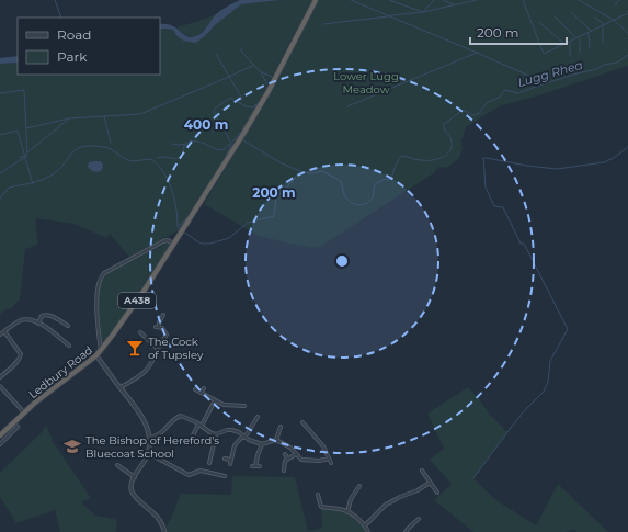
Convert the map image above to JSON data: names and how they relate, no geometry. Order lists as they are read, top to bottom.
{
  "streets": {
    "highway": ["A438", "Ledbury Road"]
  },
  "crossings": [
    ["A438", "Ledbury Road"]
  ],
  "water": ["Lugg Rhea"],
  "parks": ["Lower Lugg Meadow"],
  "places": {
    "bar": ["The Cock of Tupsley"],
    "school or university": ["The Bishop of Hereford's Bluecoat School"]
  },
  "legend": ["Road", "Park"],
  "scale_bar": "200 m",
  "rings": ["400 m", "200 m"]
}
